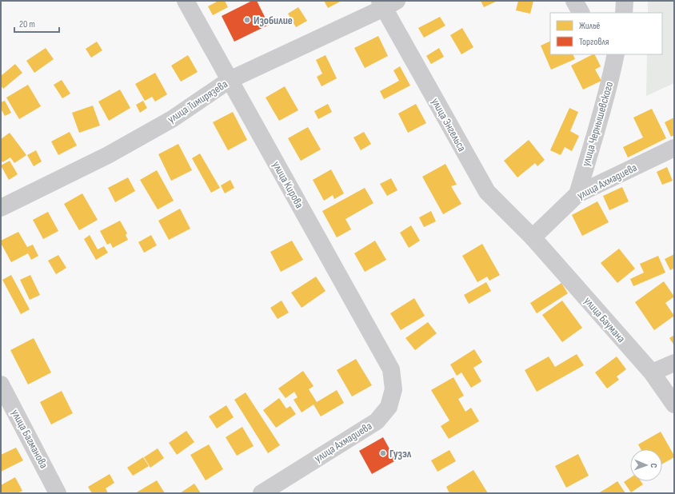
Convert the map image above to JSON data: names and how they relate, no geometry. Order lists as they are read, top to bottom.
{
  "streets": {
    "street": [
      "улица Тимирязева",
      "улица Чернышевского",
      "улица Энгельса",
      "улица Ахмадиева",
      "улица Кирова",
      "улица Баумана",
      "улица Багманова"
    ]
  },
  "crossings": [
    ["улица Тимирязева", "улица Энгельса"],
    ["улица Тимирязева", "улица Кирова"],
    ["улица Чернышевского", "улица Ахмадиева"],
    ["улица Энгельса", "улица Ахмадиева"],
    ["улица Энгельса", "улица Баумана"],
    ["улица Ахмадиева", "улица Кирова"],
    ["улица Ахмадиева", "улица Баумана"]
  ],
  "places": ["Изобилие", "Гузэл"],
  "legend": ["Жильё", "Торговля"],
  "scale_bar": "20 m",
  "north": "right"
}
